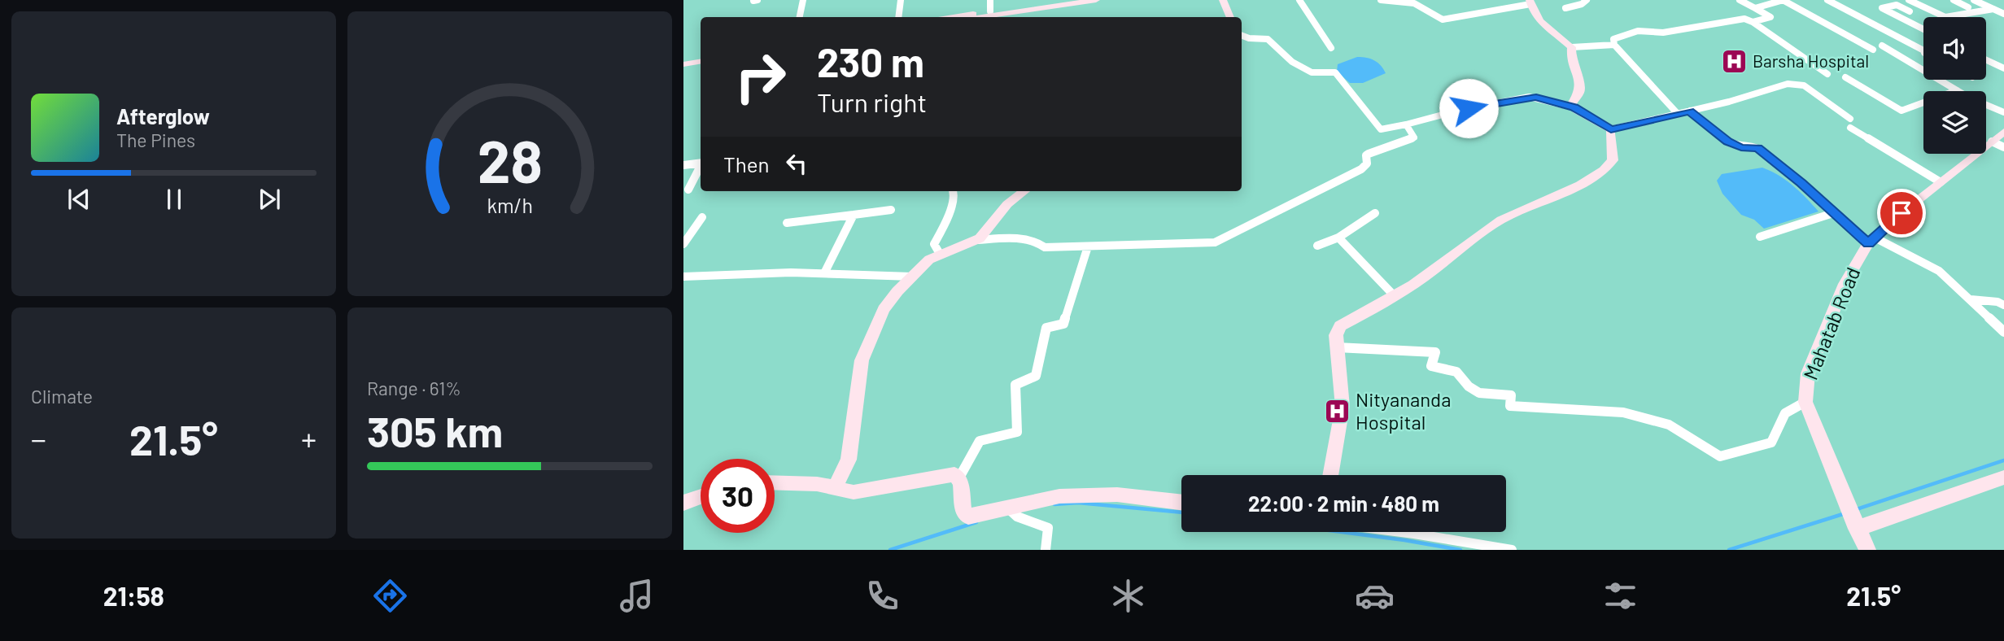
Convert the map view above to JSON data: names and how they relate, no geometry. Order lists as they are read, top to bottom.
{
  "streets": {
    "street": ["Mahatab Road"]
  },
  "places": {
    "hospital": ["Barsha Hospital", "Nityananda Hospital"]
  },
  "page": {
    "turn": ["230 m", "Turn right"],
    "song": ["Afterglow", "The Pines"],
    "then": "Then",
    "tile": [
      "Climate",
      ["Range · 61%", "305 km"]
    ],
    "heat": ["−", "21.5°", "+"],
    "limit": "30",
    "trip": "22:00 · 2 min · 480 m",
    "tabs": ["21:58", "21.5°"],
    "gauge": ["28", "km/h"]
  }
}
